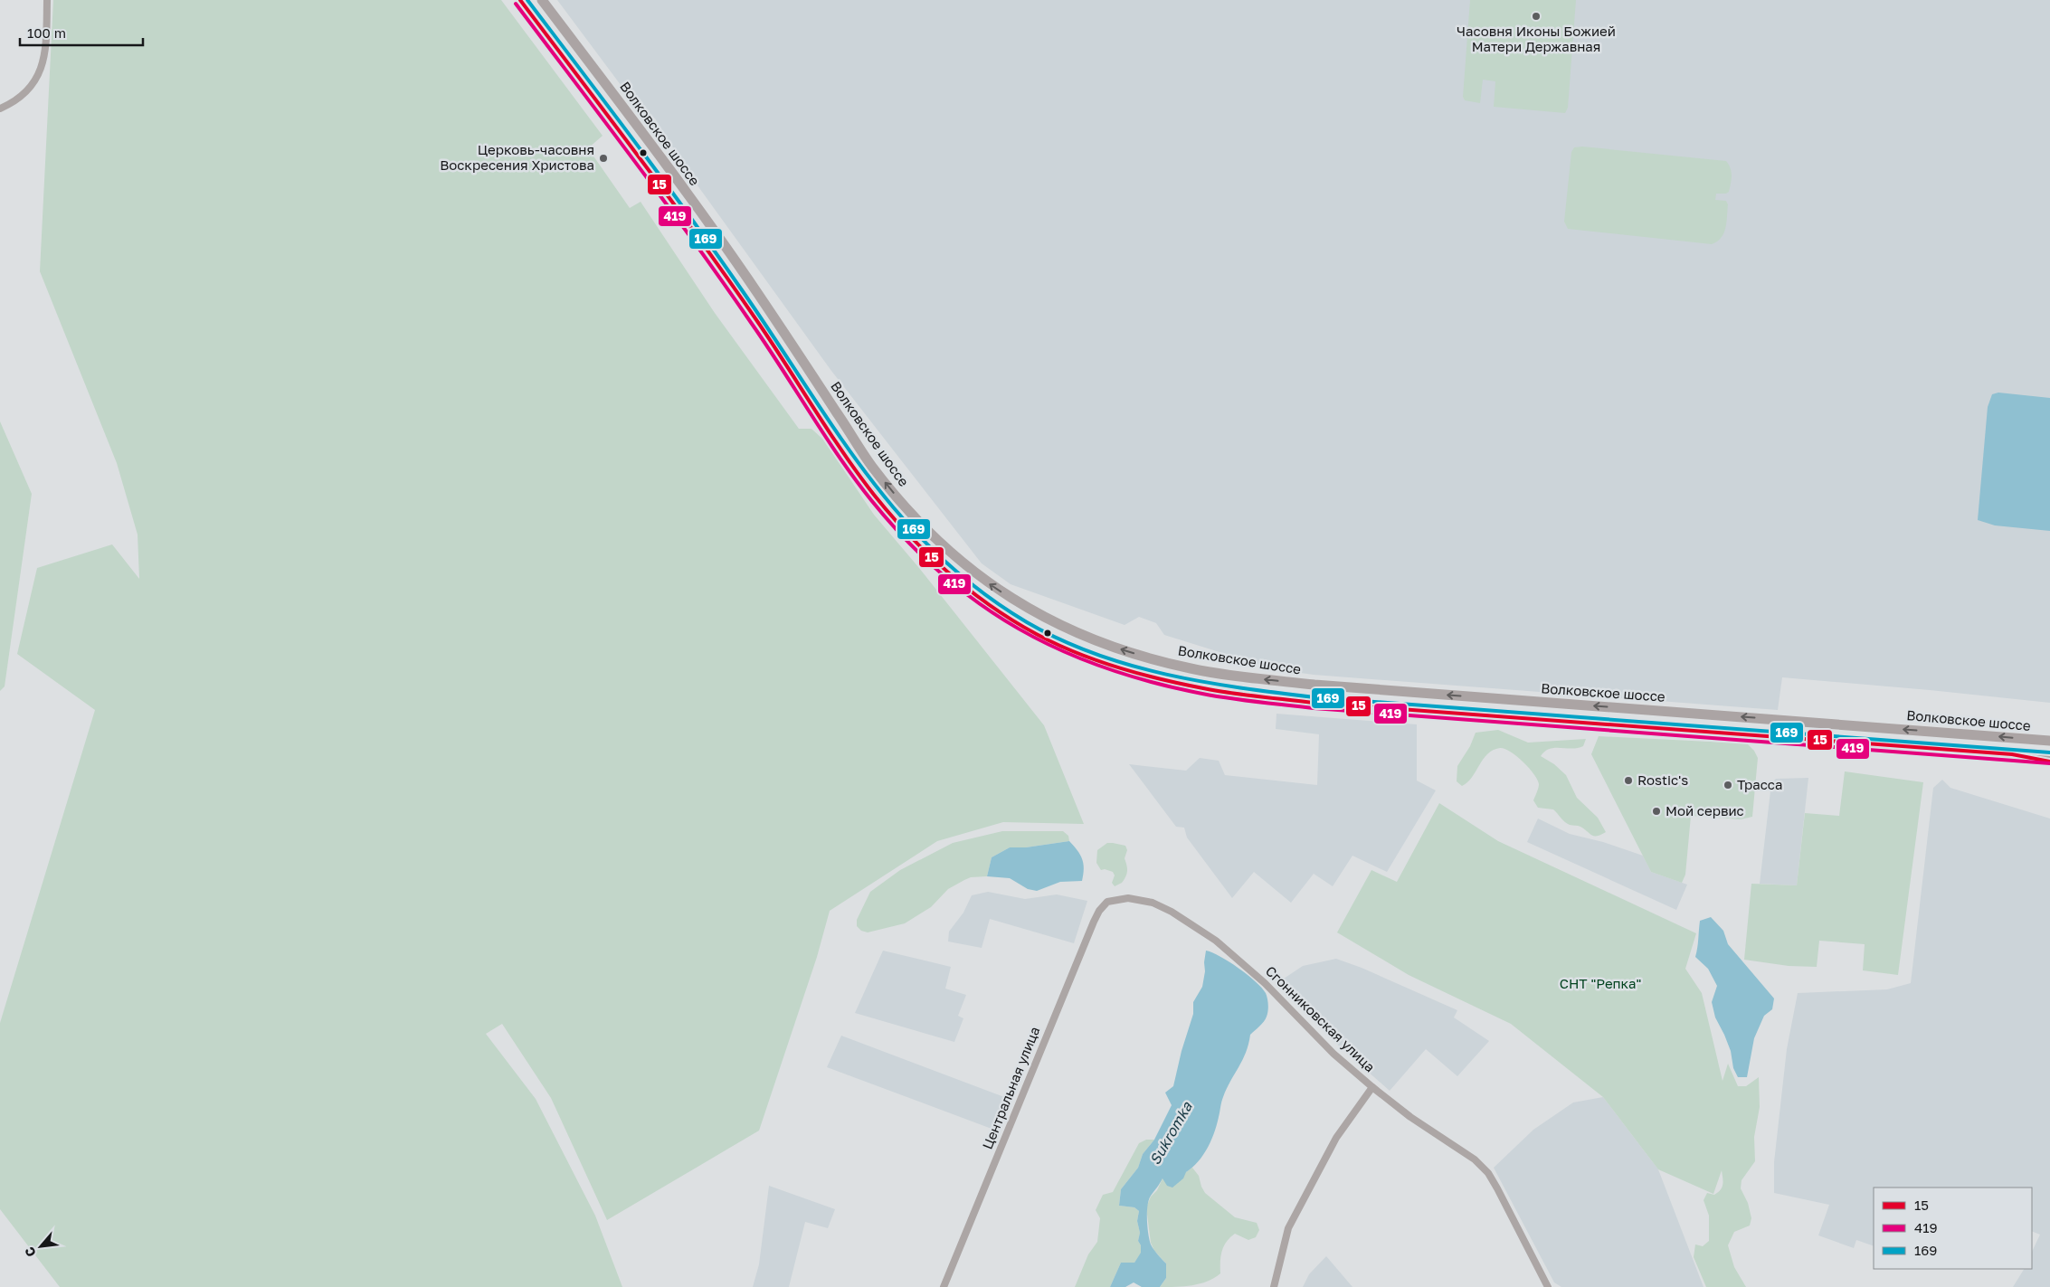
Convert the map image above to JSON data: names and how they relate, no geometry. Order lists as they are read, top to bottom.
{
  "streets": {
    "main road": ["Волковское шоссе"],
    "street": ["Сгонниковская улица", "Центральная улица"]
  },
  "crossings": [
    ["Сгонниковская улица", "Центральная улица"]
  ],
  "water": ["Sukromka"],
  "parks": ["СНТ \"Репка\""],
  "places": [
    "Часовня Иконы Божией Матери Державная",
    "Церковь-часовня Воскресения Христова",
    "Rostic's",
    "Трасса",
    "Мой сервис"
  ],
  "lines": ["transit line 15", "transit line 169", "transit line 419"],
  "legend": ["15", "419", "169"],
  "scale_bar": "100 m",
  "north": "bottom left"
}
